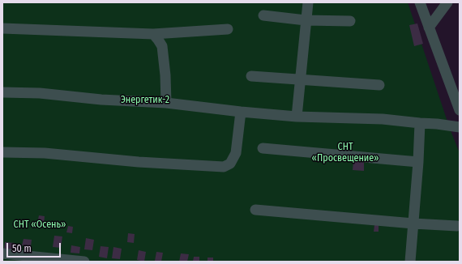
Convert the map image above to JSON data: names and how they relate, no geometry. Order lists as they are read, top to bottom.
{
  "parks": ["Энергетик-2", "СНТ «Просвещение»", "СНТ «Осень»"],
  "scale_bar": "50 m"
}
